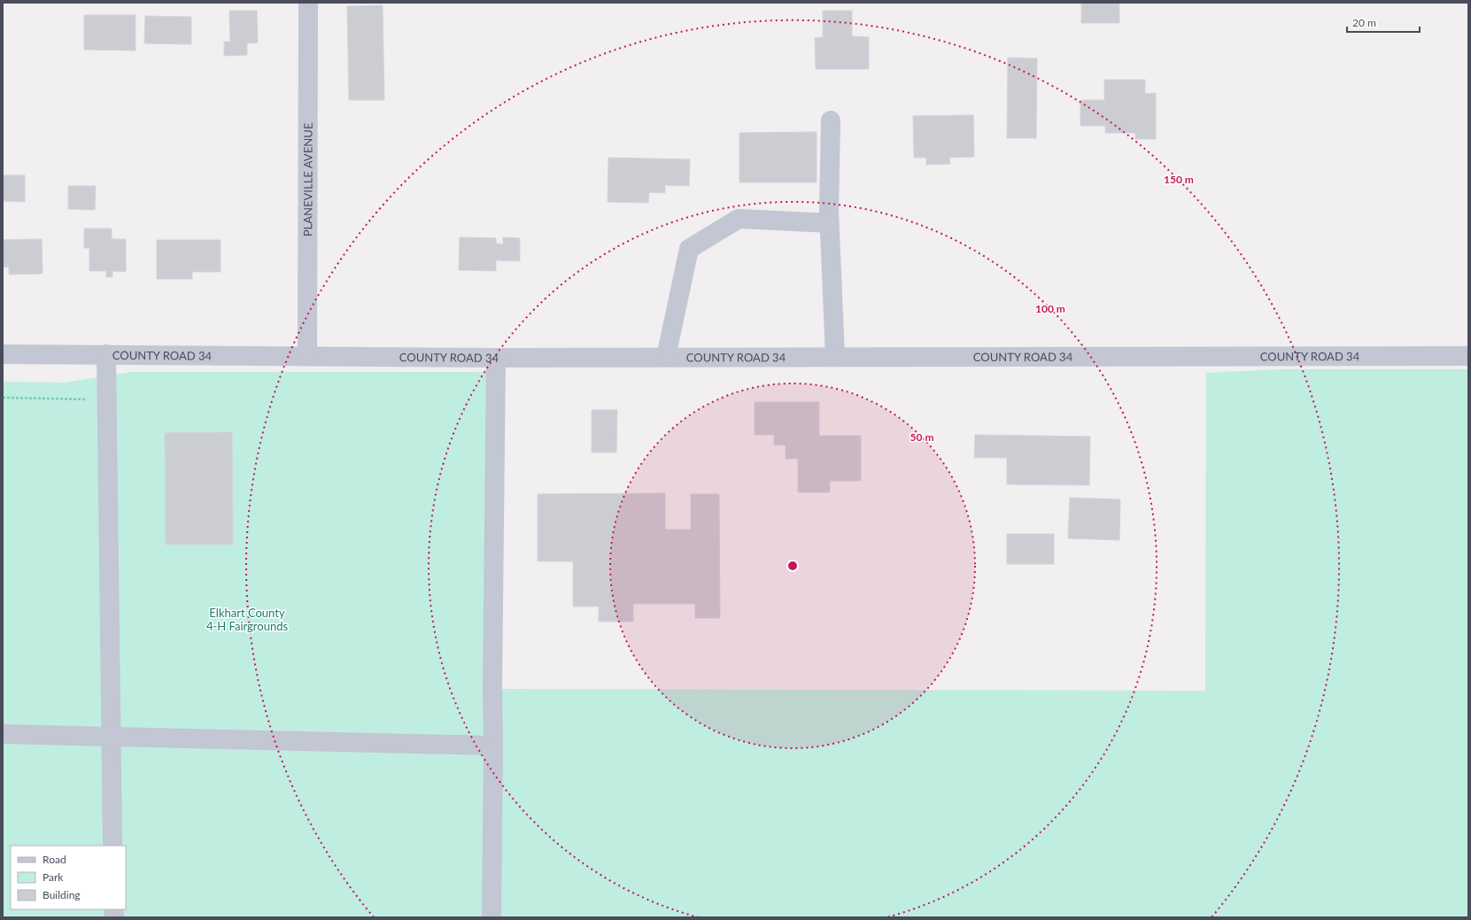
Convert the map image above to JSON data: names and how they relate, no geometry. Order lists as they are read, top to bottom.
{
  "streets": {
    "street": ["PLANEVILLE AVENUE", "COUNTY ROAD 34"]
  },
  "crossings": [
    ["PLANEVILLE AVENUE", "COUNTY ROAD 34"]
  ],
  "parks": ["Elkhart County 4-H Fairgrounds"],
  "legend": ["Road", "Park", "Building"],
  "scale_bar": "20 m",
  "rings": ["150 m", "100 m", "50 m"]
}
